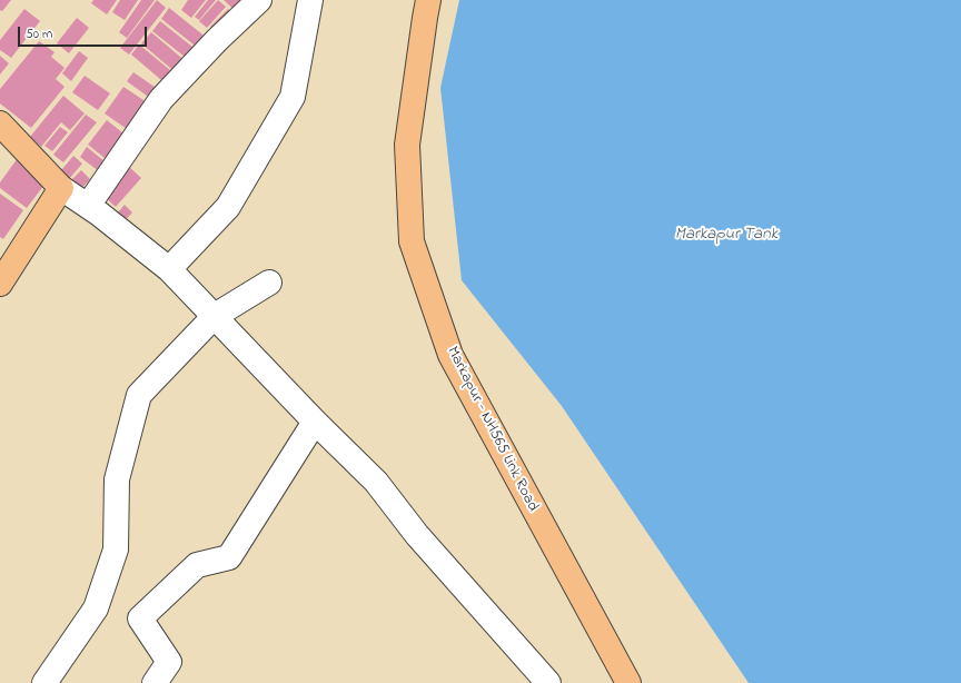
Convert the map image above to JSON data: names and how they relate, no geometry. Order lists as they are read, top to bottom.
{
  "streets": {
    "main road": ["Markapur - NH565 Link Road"]
  },
  "water": ["Markapur Tank"],
  "scale_bar": "50 m"
}
